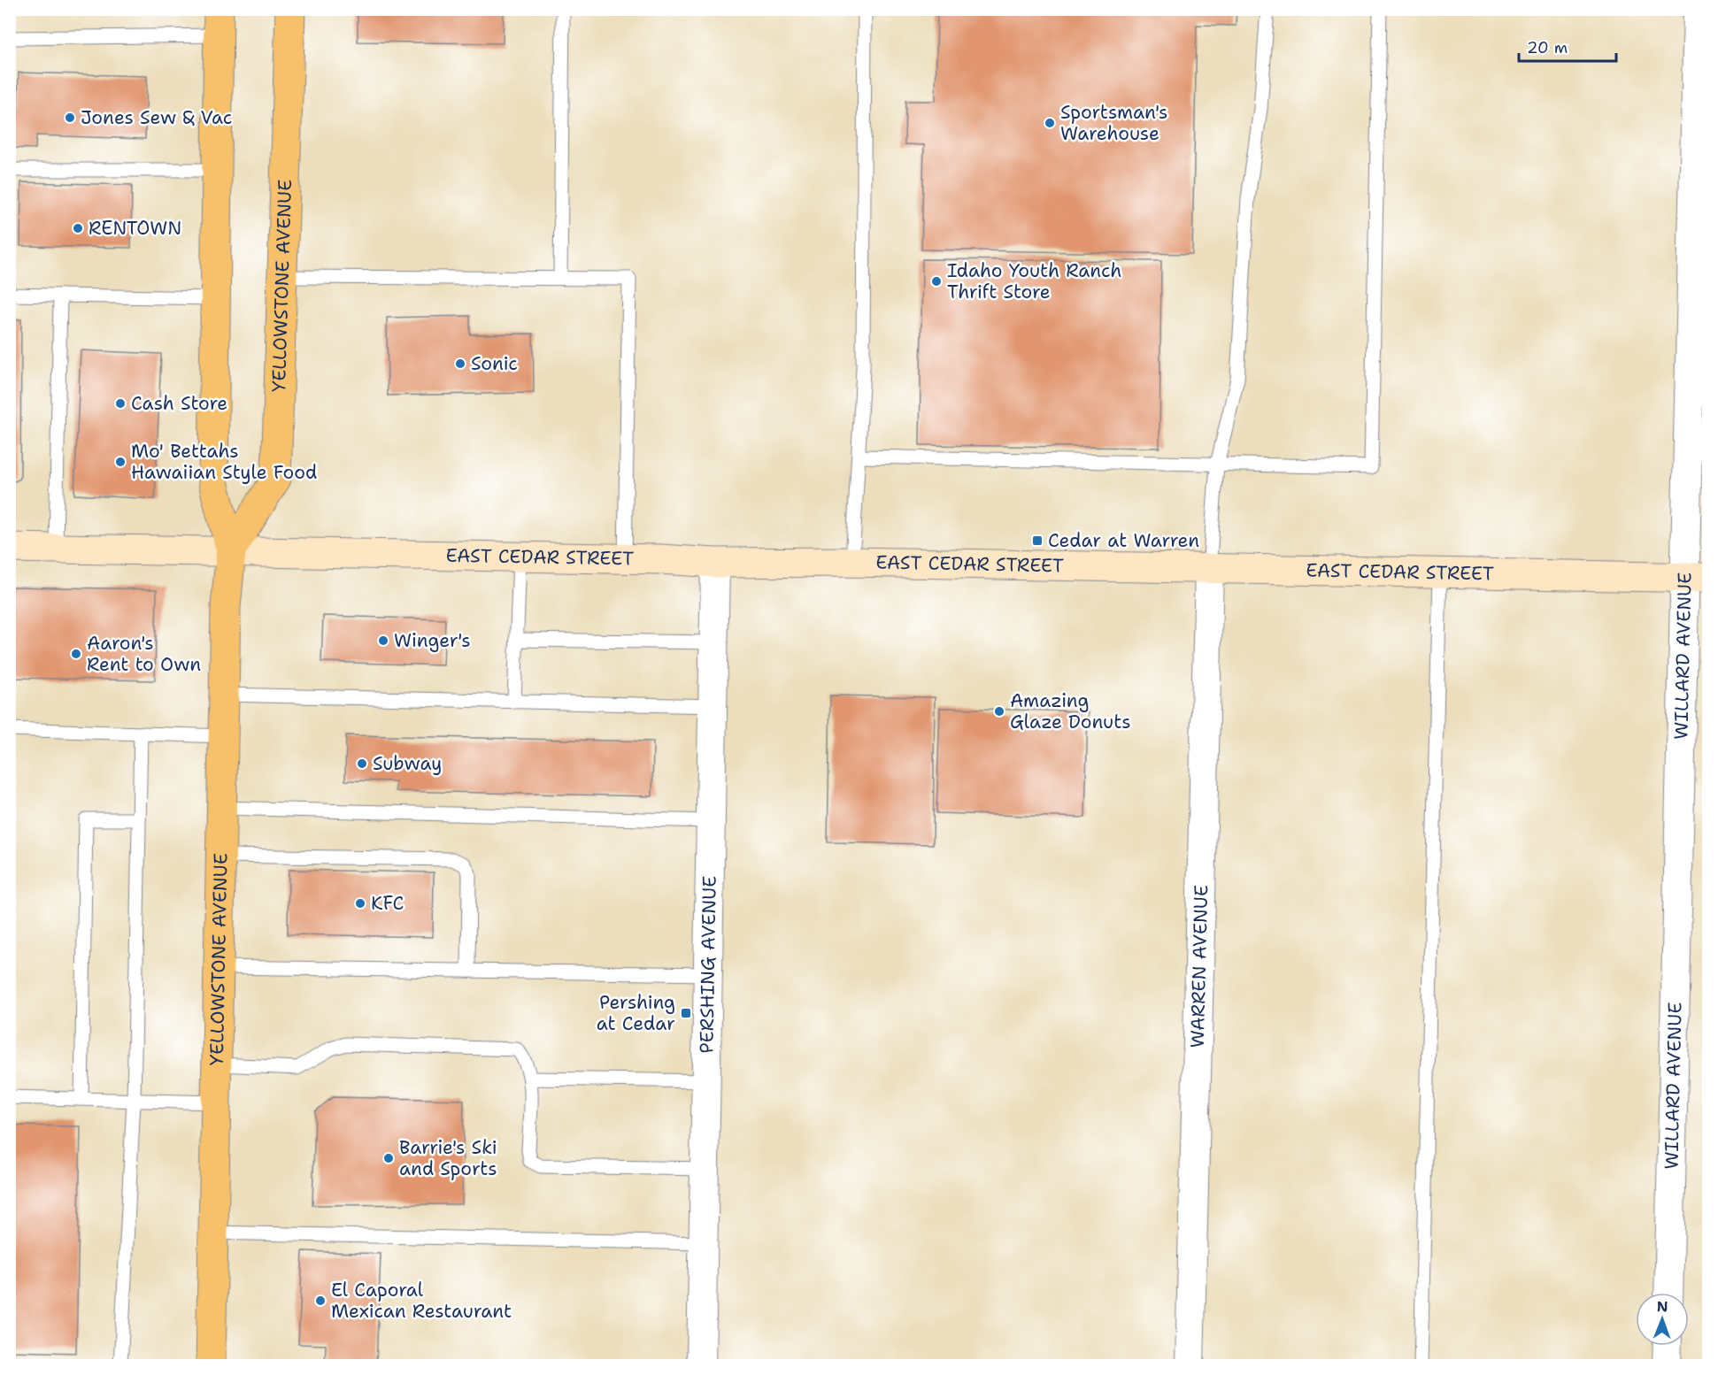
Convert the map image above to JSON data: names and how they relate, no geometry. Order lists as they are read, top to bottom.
{
  "streets": {
    "main road": ["YELLOWSTONE AVENUE"],
    "street": [
      "EAST CEDAR STREET",
      "WILLARD AVENUE",
      "PERSHING AVENUE",
      "WARREN AVENUE"
    ]
  },
  "crossings": [
    ["YELLOWSTONE AVENUE", "EAST CEDAR STREET"],
    ["EAST CEDAR STREET", "WILLARD AVENUE"],
    ["EAST CEDAR STREET", "PERSHING AVENUE"],
    ["EAST CEDAR STREET", "WARREN AVENUE"]
  ],
  "places": {
    "other": [
      "Jones Sew & Vac",
      "Sportsman's Warehouse",
      "RENTOWN",
      "Idaho Youth Ranch Thrift Store",
      "Sonic",
      "Cash Store",
      "Mo' Bettahs Hawaiian Style Food",
      "Winger's",
      "Aaron's Rent to Own",
      "Amazing Glaze Donuts",
      "Subway",
      "KFC",
      "Barrie's Ski and Sports",
      "El Caporal Mexican Restaurant"
    ],
    "transit": ["Cedar at Warren", "Pershing at Cedar"]
  },
  "scale_bar": "20 m",
  "north": "top"
}
